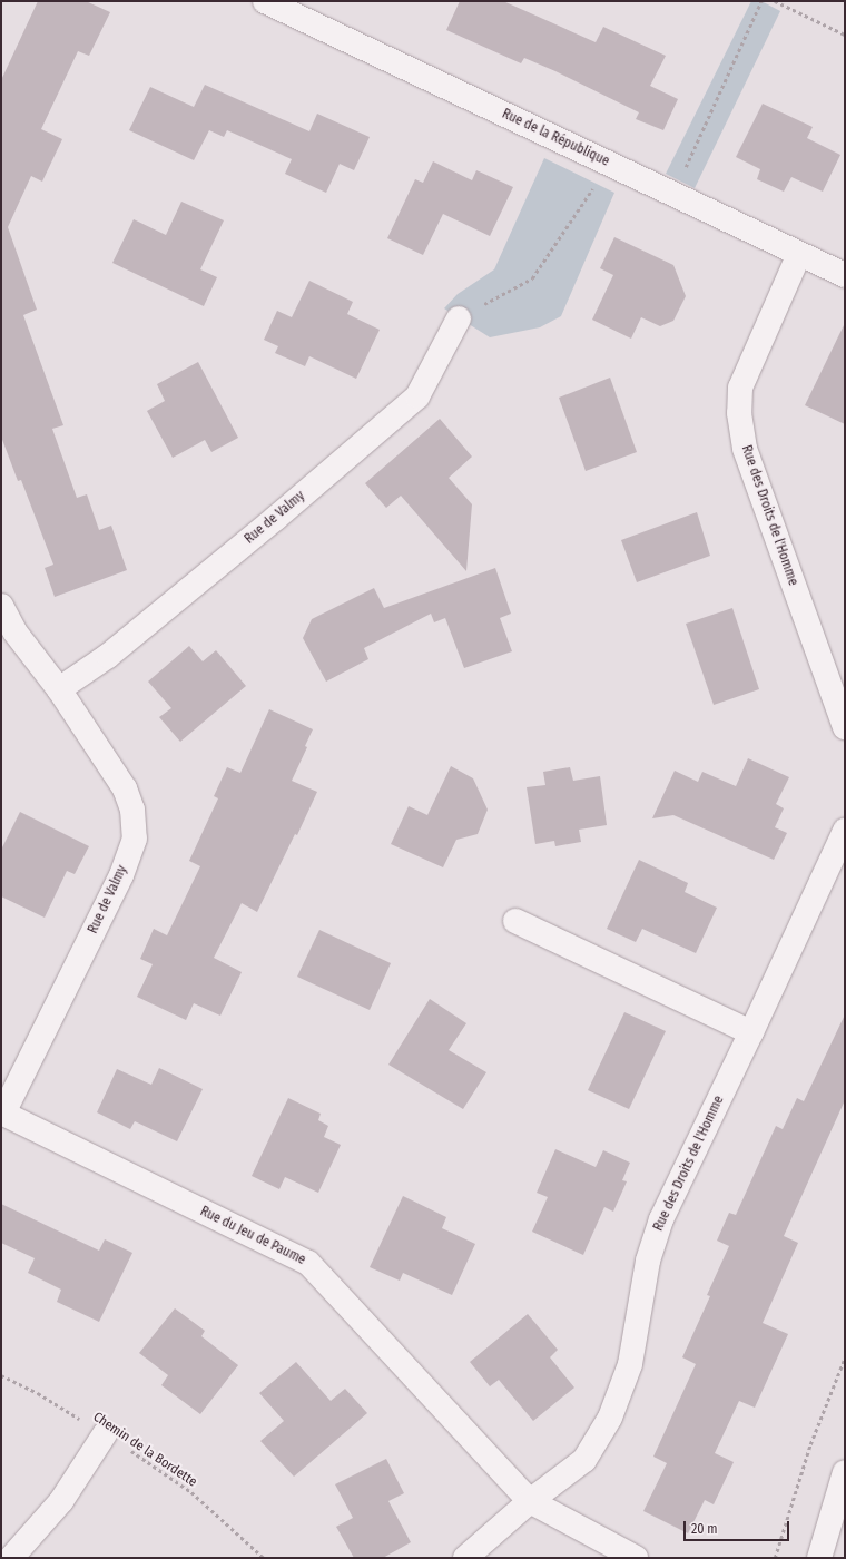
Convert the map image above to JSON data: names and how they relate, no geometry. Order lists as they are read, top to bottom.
{
  "streets": {
    "street": [
      "Rue de la République",
      "Rue des Droits de l'Homme",
      "Rue de Valmy",
      "Rue du Jeu de Paume"
    ],
    "path": ["Chemin de la Bordette"]
  },
  "crossings": [
    ["Rue de la République", "Rue des Droits de l'Homme"],
    ["Rue des Droits de l'Homme", "Rue du Jeu de Paume"],
    ["Rue de Valmy", "Rue du Jeu de Paume"]
  ],
  "scale_bar": "20 m"
}
